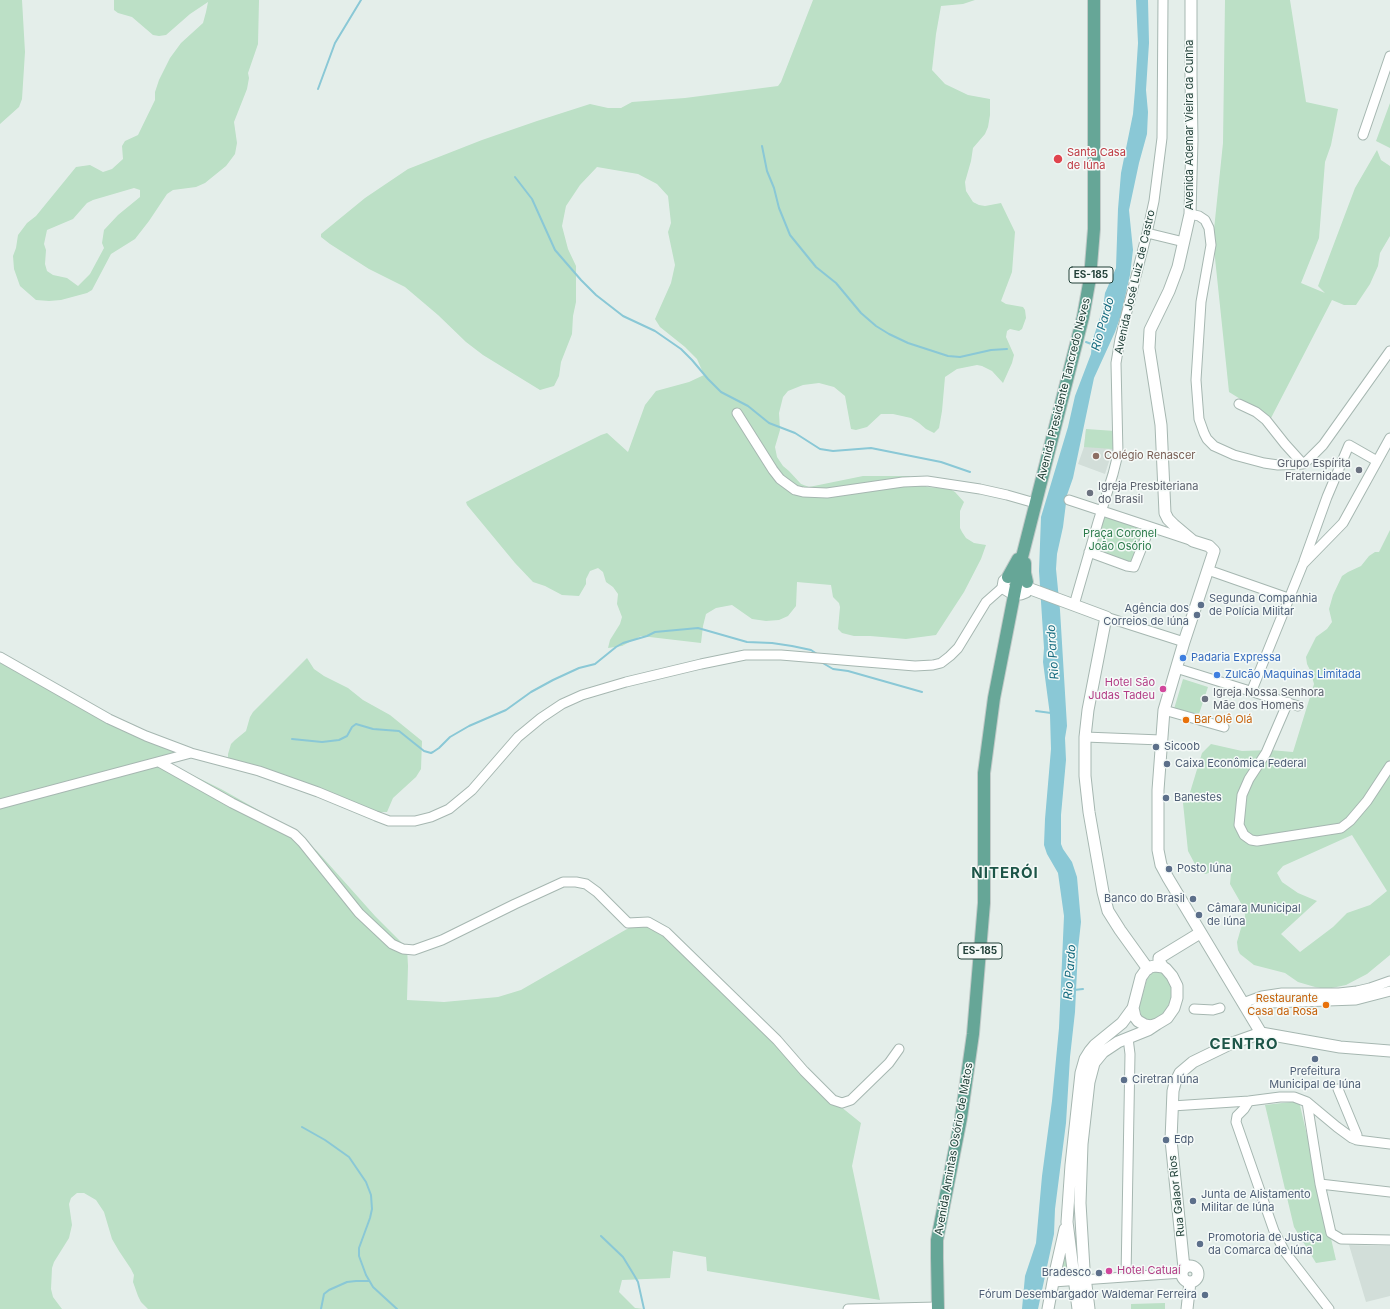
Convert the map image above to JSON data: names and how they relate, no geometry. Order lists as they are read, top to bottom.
{
  "streets": {
    "main road": ["ES-185", "Avenida Presidente Tancredo Neves", "Avenida Amintas Osório de Matos"],
    "street": ["Avenida Ademar Vieira da Cunha", "Avenida José Luiz de Castro", "Rua Galaor Rios"]
  },
  "districts": ["NITERÓI", "CENTRO"],
  "water": ["Rio Pardo"],
  "parks": ["Praça Coronel João Osório"],
  "places": [
    "Santa Casa de Iúna",
    "Colégio Renascer",
    "Grupo Espírita Fraternidade",
    "Igreja Presbiteriana do Brasil",
    "Segunda Companhia de Polícia Militar",
    "Agência dos Correios de Iúna",
    "Padaria Expressa",
    "Zulcão Maquinas Limitada",
    "Hotel São Judas Tadeu",
    "Igreja Nossa Senhora Mãe dos Homens",
    "Bar Olê Olá",
    "Sicoob",
    "Caixa Econômica Federal",
    "Banestes",
    "Posto Iúna",
    "Banco do Brasil",
    "Câmara Municipal de Iúna",
    "Restaurante Casa da Rosa",
    "Prefeitura Municipal de Iúna",
    "Ciretran Iúna",
    "Edp",
    "Junta de Alistamento Militar de Iúna",
    "Promotoria de Justiça da Comarca de Iúna",
    "Hotel Catuaí",
    "Bradesco",
    "Fórum Desembargador Waldemar Ferreira"
  ]
}
